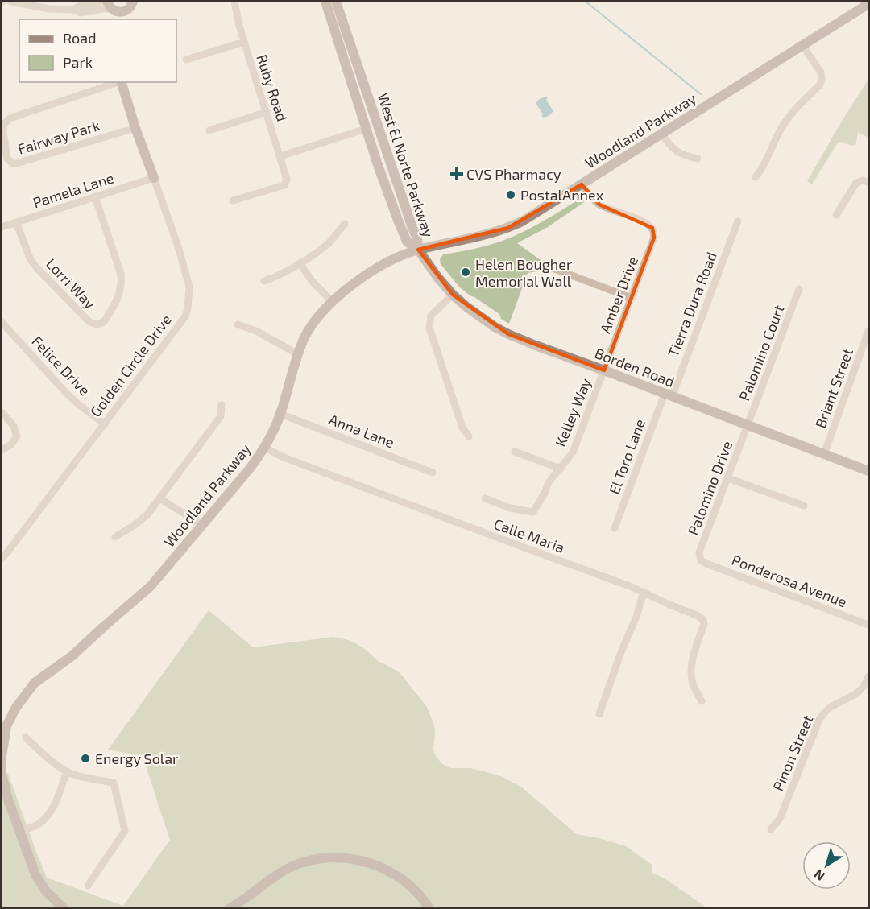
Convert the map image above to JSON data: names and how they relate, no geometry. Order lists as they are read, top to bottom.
{
  "streets": {
    "main road": [
      "Woodland Parkway",
      "West El Norte Parkway",
      "Golden Circle Drive",
      "Borden Road"
    ],
    "street": [
      "Ruby Road",
      "Fairway Park",
      "Pamela Lane",
      "Lorri Way",
      "Amber Drive",
      "Tierra Dura Road",
      "Palomino Court",
      "Felice Drive",
      "Briant Street",
      "Kelley Way",
      "Anna Lane",
      "El Toro Lane",
      "Palomino Drive",
      "Calle Maria",
      "Ponderosa Avenue",
      "Pinon Street"
    ]
  },
  "crossings": [
    ["Woodland Parkway", "West El Norte Parkway"],
    ["Woodland Parkway", "Amber Drive"],
    ["Woodland Parkway", "Borden Road"],
    ["Woodland Parkway", "Anna Lane"],
    ["Woodland Parkway", "Calle Maria"],
    ["Fairway Park", "Golden Circle Drive"],
    ["West El Norte Parkway", "Borden Road"],
    ["Pamela Lane", "Lorri Way"],
    ["Pamela Lane", "Golden Circle Drive"],
    ["Amber Drive", "Borden Road"],
    ["Amber Drive", "Kelley Way"],
    ["Tierra Dura Road", "Borden Road"],
    ["Tierra Dura Road", "El Toro Lane"],
    ["Palomino Court", "Borden Road"],
    ["Palomino Court", "Palomino Drive"],
    ["Felice Drive", "Golden Circle Drive"],
    ["Borden Road", "Briant Street"],
    ["Borden Road", "Kelley Way"],
    ["Borden Road", "El Toro Lane"],
    ["Borden Road", "Palomino Drive"],
    ["Palomino Drive", "Ponderosa Avenue"]
  ],
  "places": {
    "health": ["CVS Pharmacy"],
    "other": ["PostalAnnex", "Helen Bougher Memorial Wall", "Energy Solar"]
  },
  "legend": ["Road", "Park"],
  "north": "bottom left"
}
